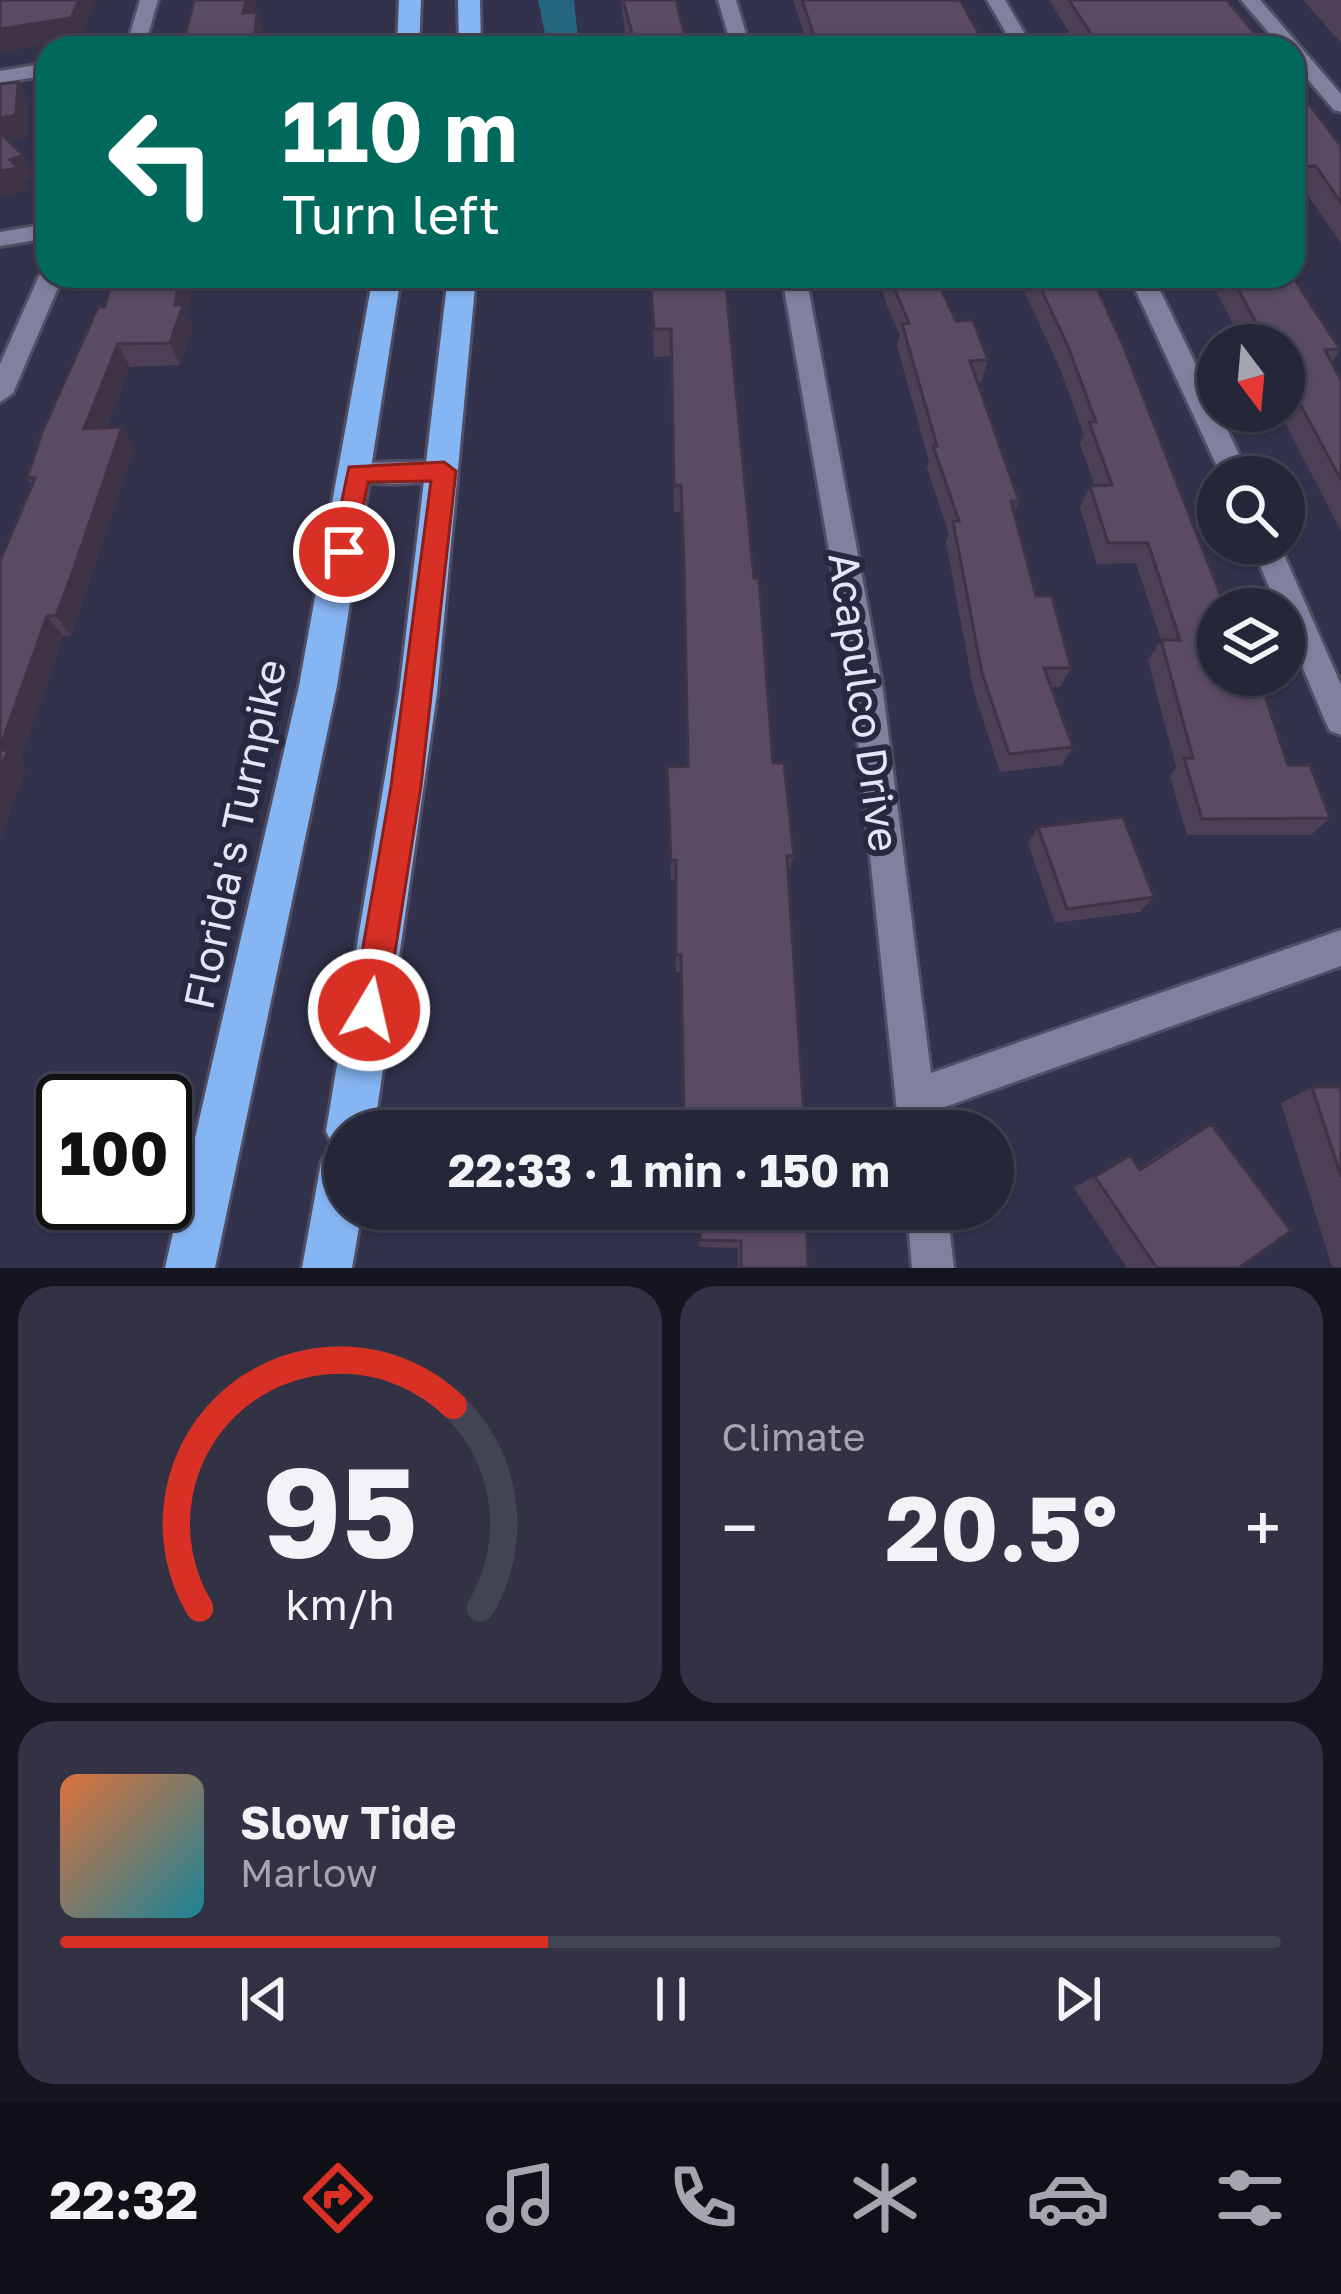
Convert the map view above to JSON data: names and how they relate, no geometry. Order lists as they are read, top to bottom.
{
  "streets": {
    "highway": ["Florida's Turnpike"],
    "street": ["Acapulco Drive"]
  },
  "north": "bottom",
  "page": {
    "turn": ["110 m", "Turn left"],
    "limit": "100",
    "trip": "22:33 · 1 min · 150 m",
    "tile": "Climate",
    "heat": ["−", "20.5°", "+"],
    "song": ["Slow Tide", "Marlow"],
    "tabs": "22:32",
    "gauge": ["95", "km/h"]
  }
}
